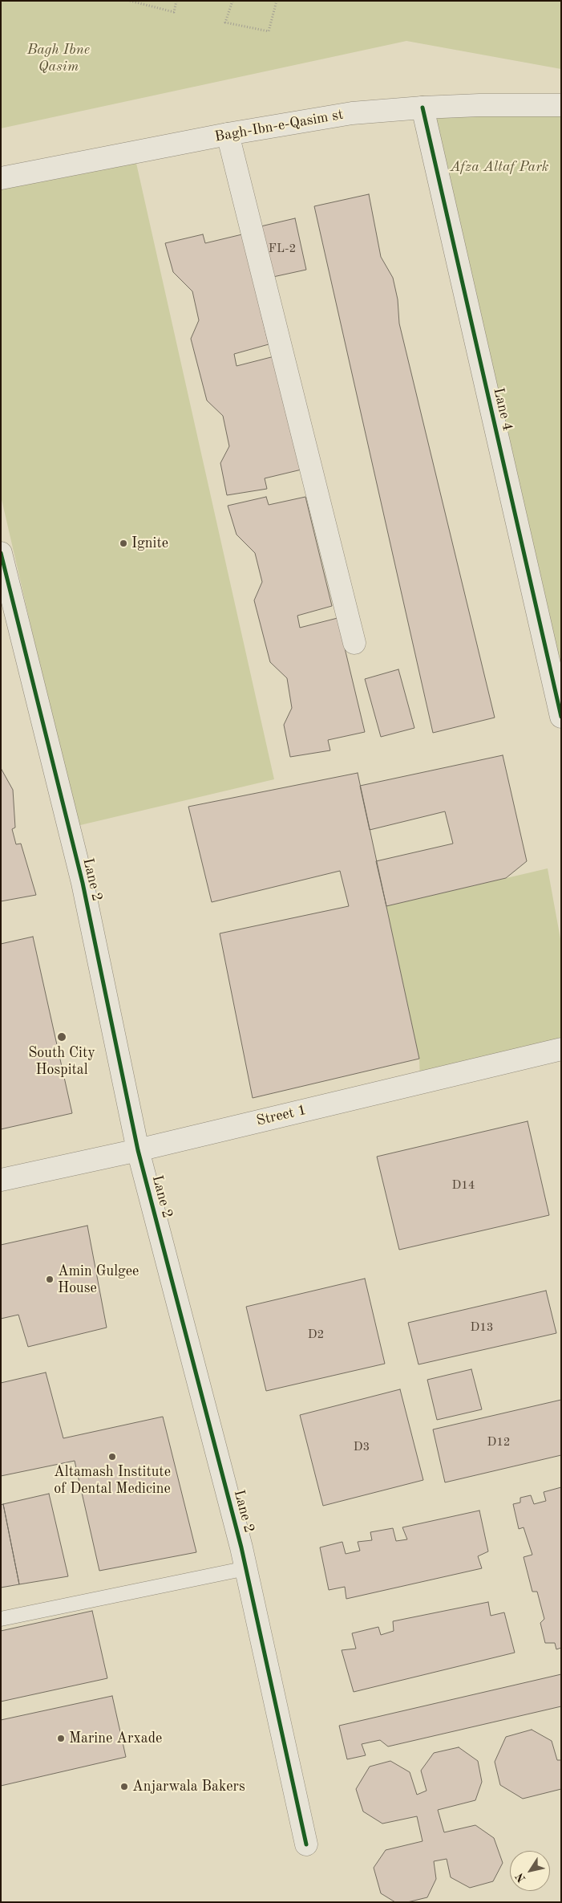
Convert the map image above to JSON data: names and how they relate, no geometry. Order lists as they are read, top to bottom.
{
  "streets": {
    "street": [
      "Bagh-Ibn-e-Qasim st",
      "Lane 4",
      "Lane 2",
      "Street 1"
    ]
  },
  "crossings": [
    ["Bagh-Ibn-e-Qasim st", "Lane 4"],
    ["Lane 2", "Street 1"]
  ],
  "parks": ["Bagh Ibne Qasim", "Afza Altaf Park"],
  "places": [
    "Ignite",
    "South City Hospital",
    "Amin Gulgee House",
    "Altamash Institute of Dental Medicine",
    "Marine Arxade",
    "Anjarwala Bakers"
  ],
  "house_numbers": [
    "FL-2",
    "D14",
    "D13",
    "D2",
    "D12",
    "D3"
  ],
  "north": "bottom left"
}
